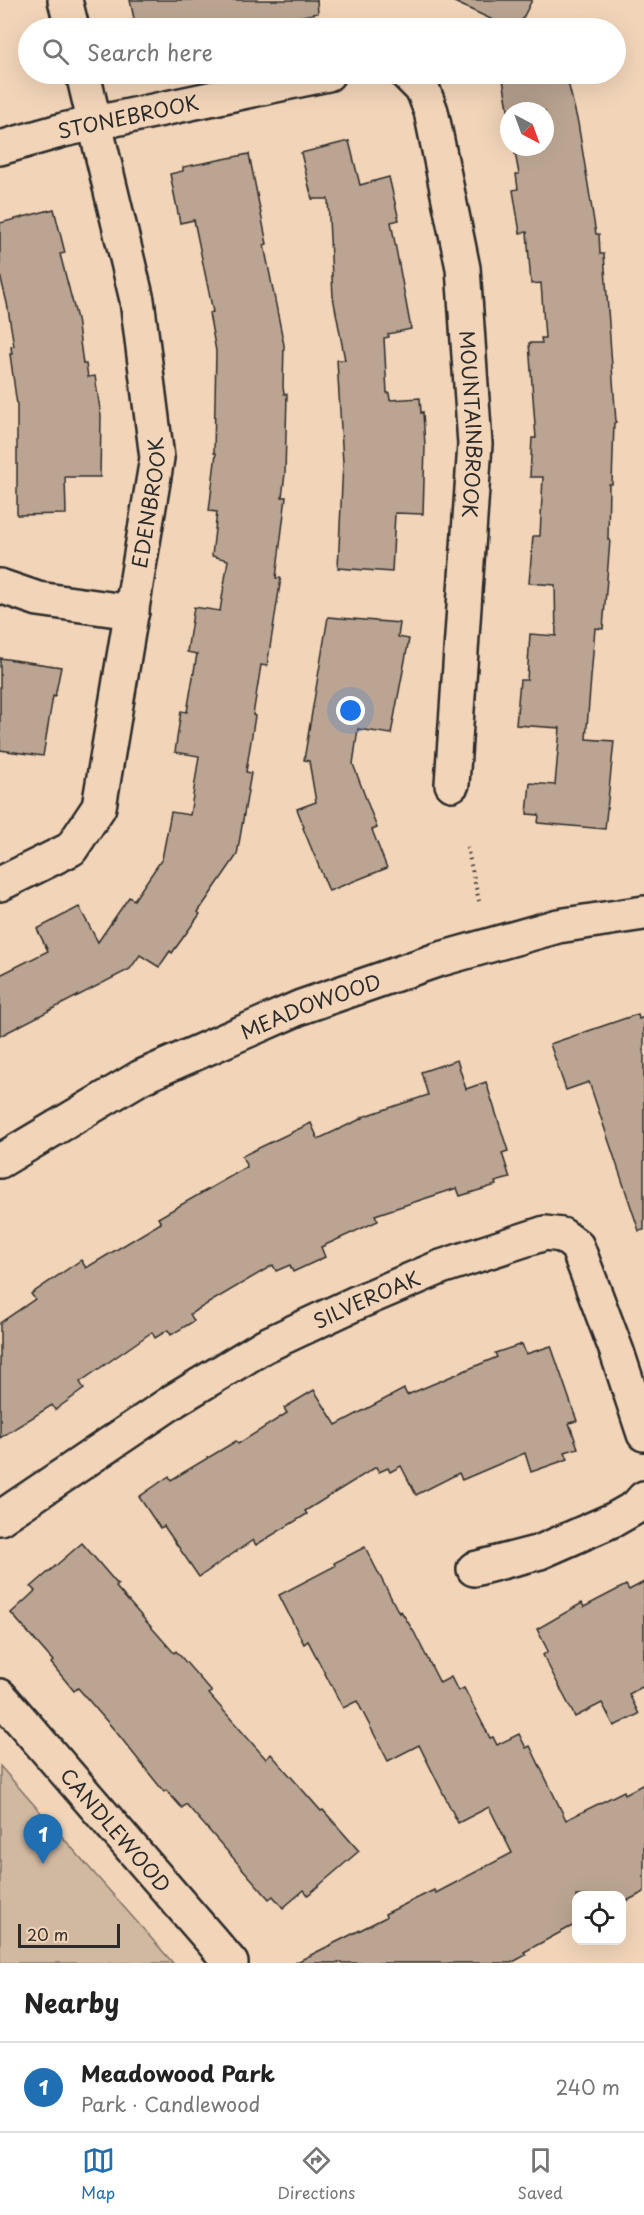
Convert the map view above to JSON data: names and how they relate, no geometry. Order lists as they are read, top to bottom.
{
  "streets": {
    "street": [
      "STONEBROOK",
      "MOUNTAINBROOK",
      "EDENBROOK",
      "MEADOWOOD",
      "SILVEROAK",
      "CANDLEWOOD"
    ]
  },
  "crossings": [
    ["STONEBROOK", "EDENBROOK"]
  ],
  "scale_bar": "20 m",
  "north": "bottom right",
  "page": {
    "search": "Search here",
    "pins": "1",
    "scale": "20 m",
    "heading": "Nearby",
    "list": [
      {
        "mark": "1",
        "name": "Meadowood Park",
        "note": "Park · Candlewood",
        "value": "240 m"
      }
    ],
    "nav": ["Map", "Directions", "Saved"]
  }
}
